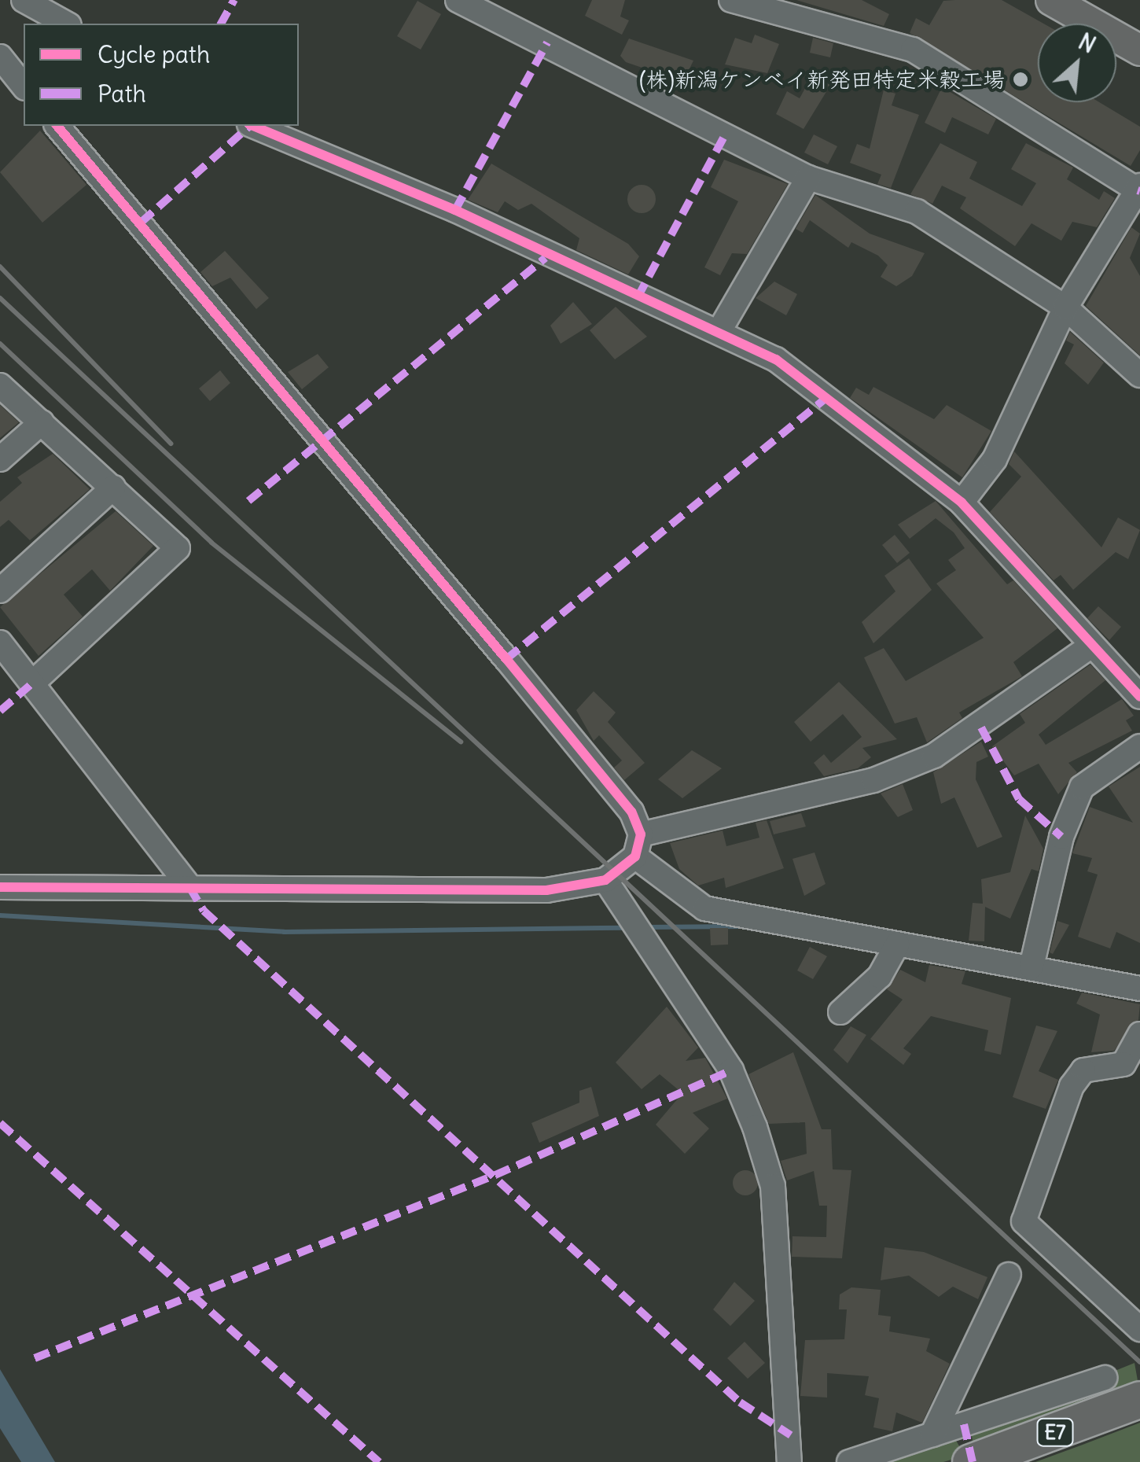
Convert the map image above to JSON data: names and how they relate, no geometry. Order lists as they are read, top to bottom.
{
  "streets": {
    "highway": ["E7"]
  },
  "places": ["(株)新潟ケンベイ新発田特定米穀工場"],
  "legend": ["Cycle path", "Path"],
  "north": "top right"
}
